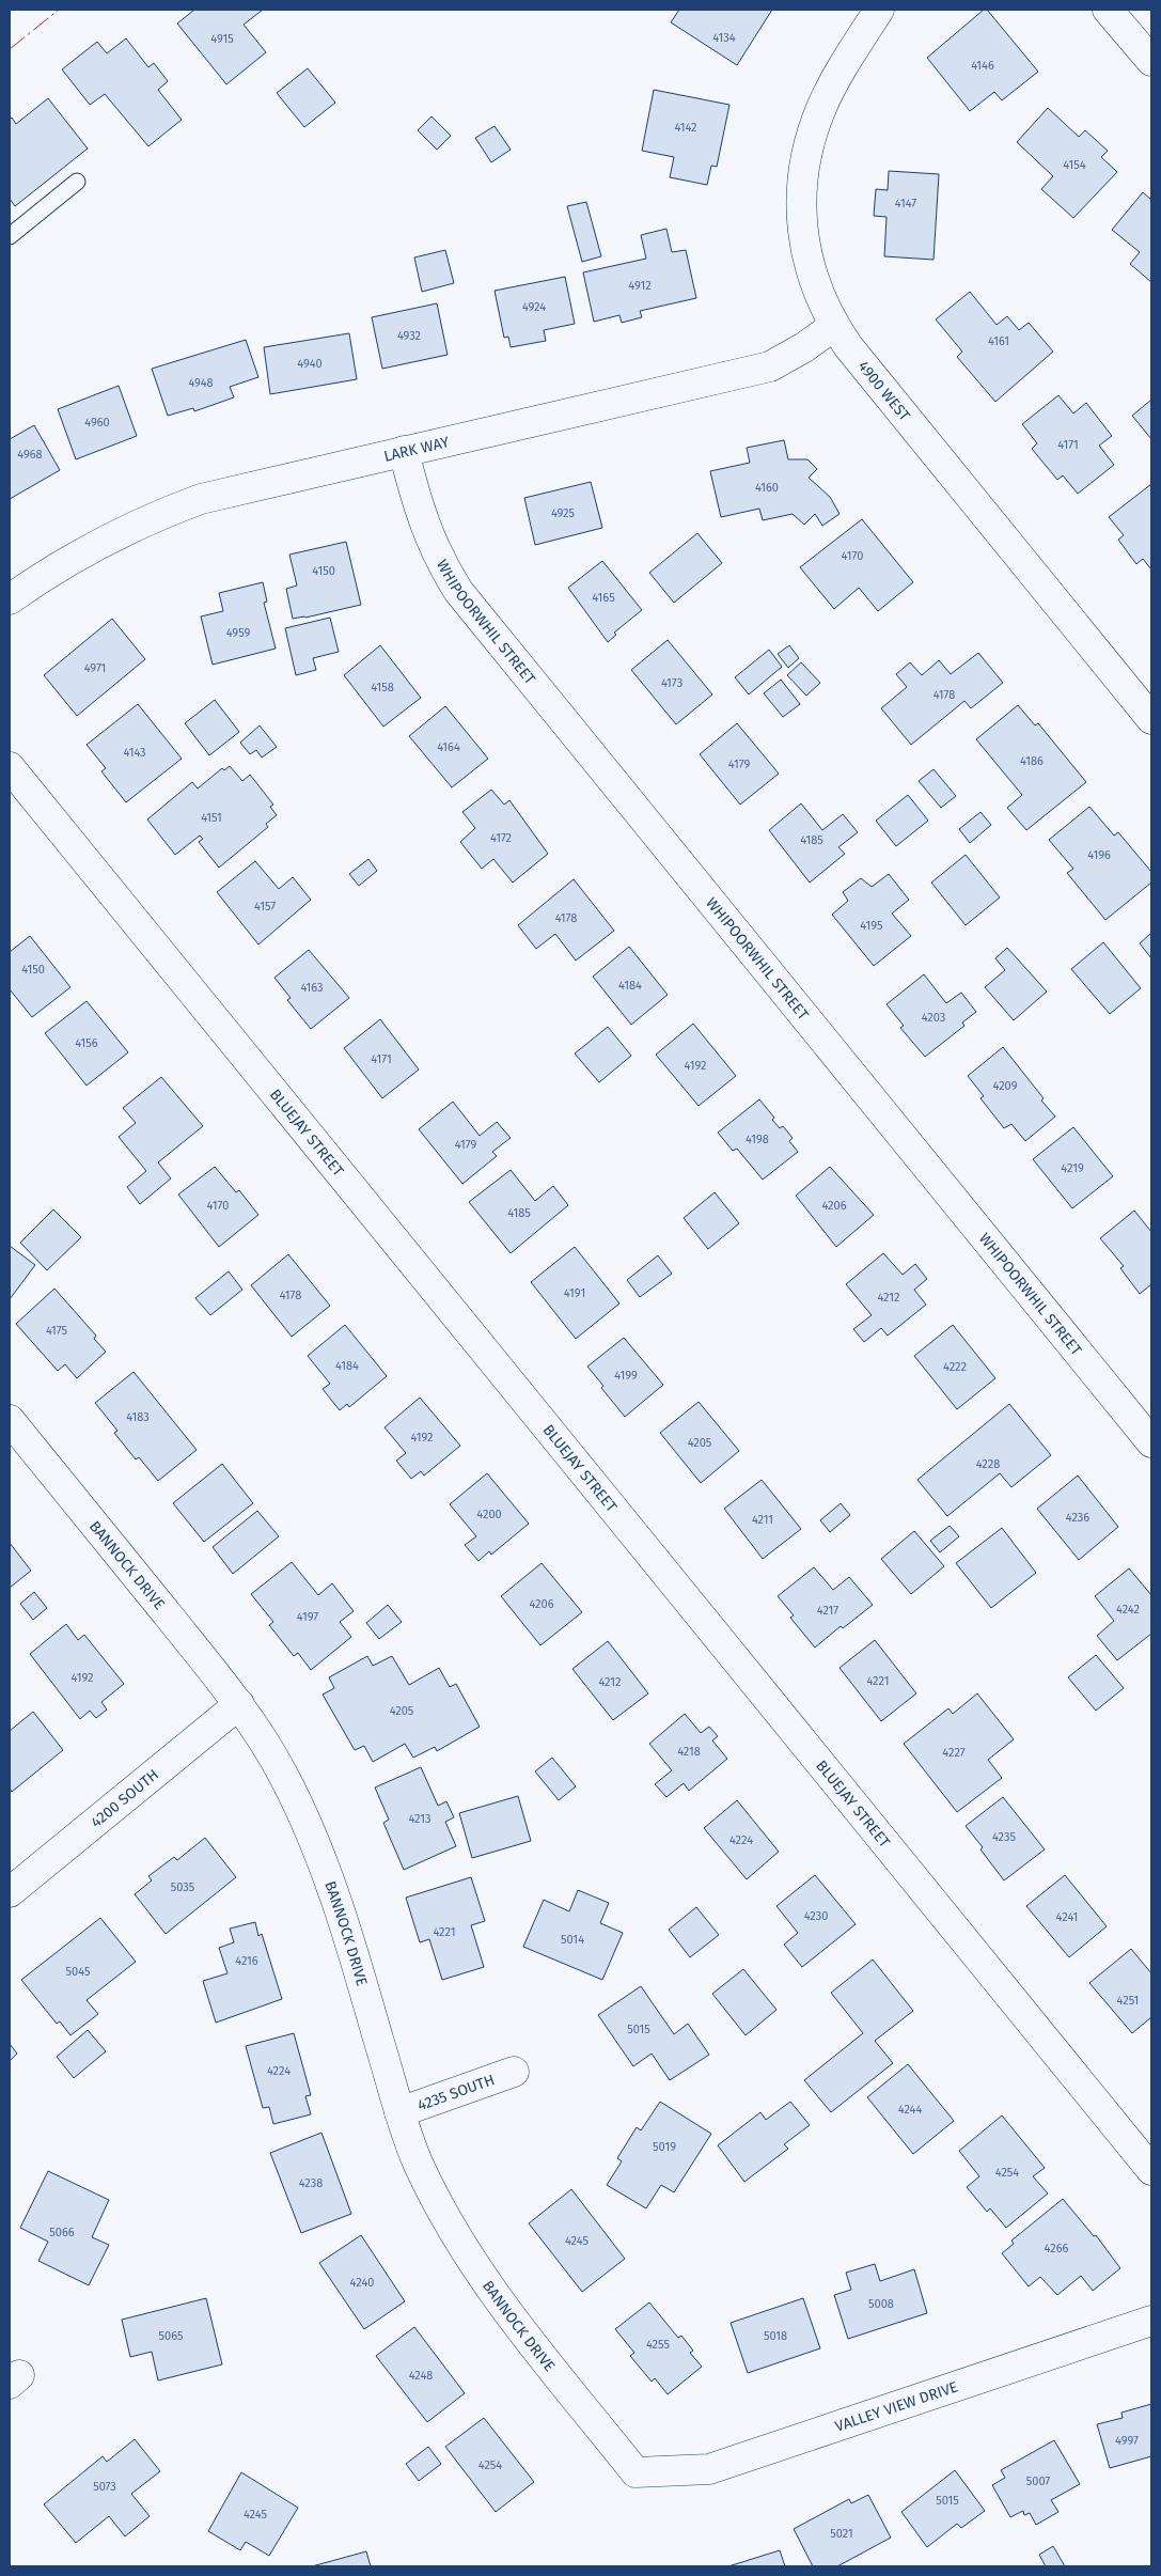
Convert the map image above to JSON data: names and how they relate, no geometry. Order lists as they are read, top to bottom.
{
  "streets": {
    "street": [
      "4900 WEST",
      "LARK WAY",
      "WHIPOORWHIL STREET",
      "BLUEJAY STREET",
      "BANNOCK DRIVE",
      "4200 SOUTH",
      "4235 SOUTH",
      "VALLEY VIEW DRIVE"
    ]
  },
  "crossings": [
    ["4900 WEST", "LARK WAY"],
    ["LARK WAY", "WHIPOORWHIL STREET"],
    ["BANNOCK DRIVE", "4200 SOUTH"],
    ["BANNOCK DRIVE", "4235 SOUTH"],
    ["BANNOCK DRIVE", "VALLEY VIEW DRIVE"]
  ],
  "house_numbers": [
    "4134",
    "4915",
    "4146",
    "4142",
    "4154",
    "4147",
    "4912",
    "4924",
    "4932",
    "4161",
    "4940",
    "4948",
    "4960",
    "4171",
    "4968",
    "4160",
    "4925",
    "4170",
    "4150",
    "4165",
    "4959",
    "4971",
    "4173",
    "4158",
    "4178",
    "4164",
    "4143",
    "4186",
    "4179",
    "4151",
    "4172",
    "4185",
    "4196",
    "4157",
    "4178",
    "4195",
    "4150",
    "4184",
    "4163",
    "4203",
    "4156",
    "4171",
    "4192",
    "4209",
    "4198",
    "4179",
    "4219",
    "4170",
    "4206",
    "4185",
    "4191",
    "4178",
    "4212",
    "4175",
    "4184",
    "4222",
    "4199",
    "4183",
    "4192",
    "4205",
    "4228",
    "4200",
    "4236",
    "4211",
    "4206",
    "4242",
    "4217",
    "4197",
    "4192",
    "4221",
    "4212",
    "4205",
    "4218",
    "4227",
    "4213",
    "4235",
    "4224",
    "5035",
    "4230",
    "4241",
    "4221",
    "5014",
    "4216",
    "5045",
    "4251",
    "5015",
    "4224",
    "4244",
    "5019",
    "4254",
    "4238",
    "5066",
    "4245",
    "4266",
    "4240",
    "5008",
    "5065",
    "5018",
    "4255",
    "4248",
    "4997",
    "4254",
    "5007",
    "5073",
    "5015",
    "4245",
    "5021"
  ]
}
